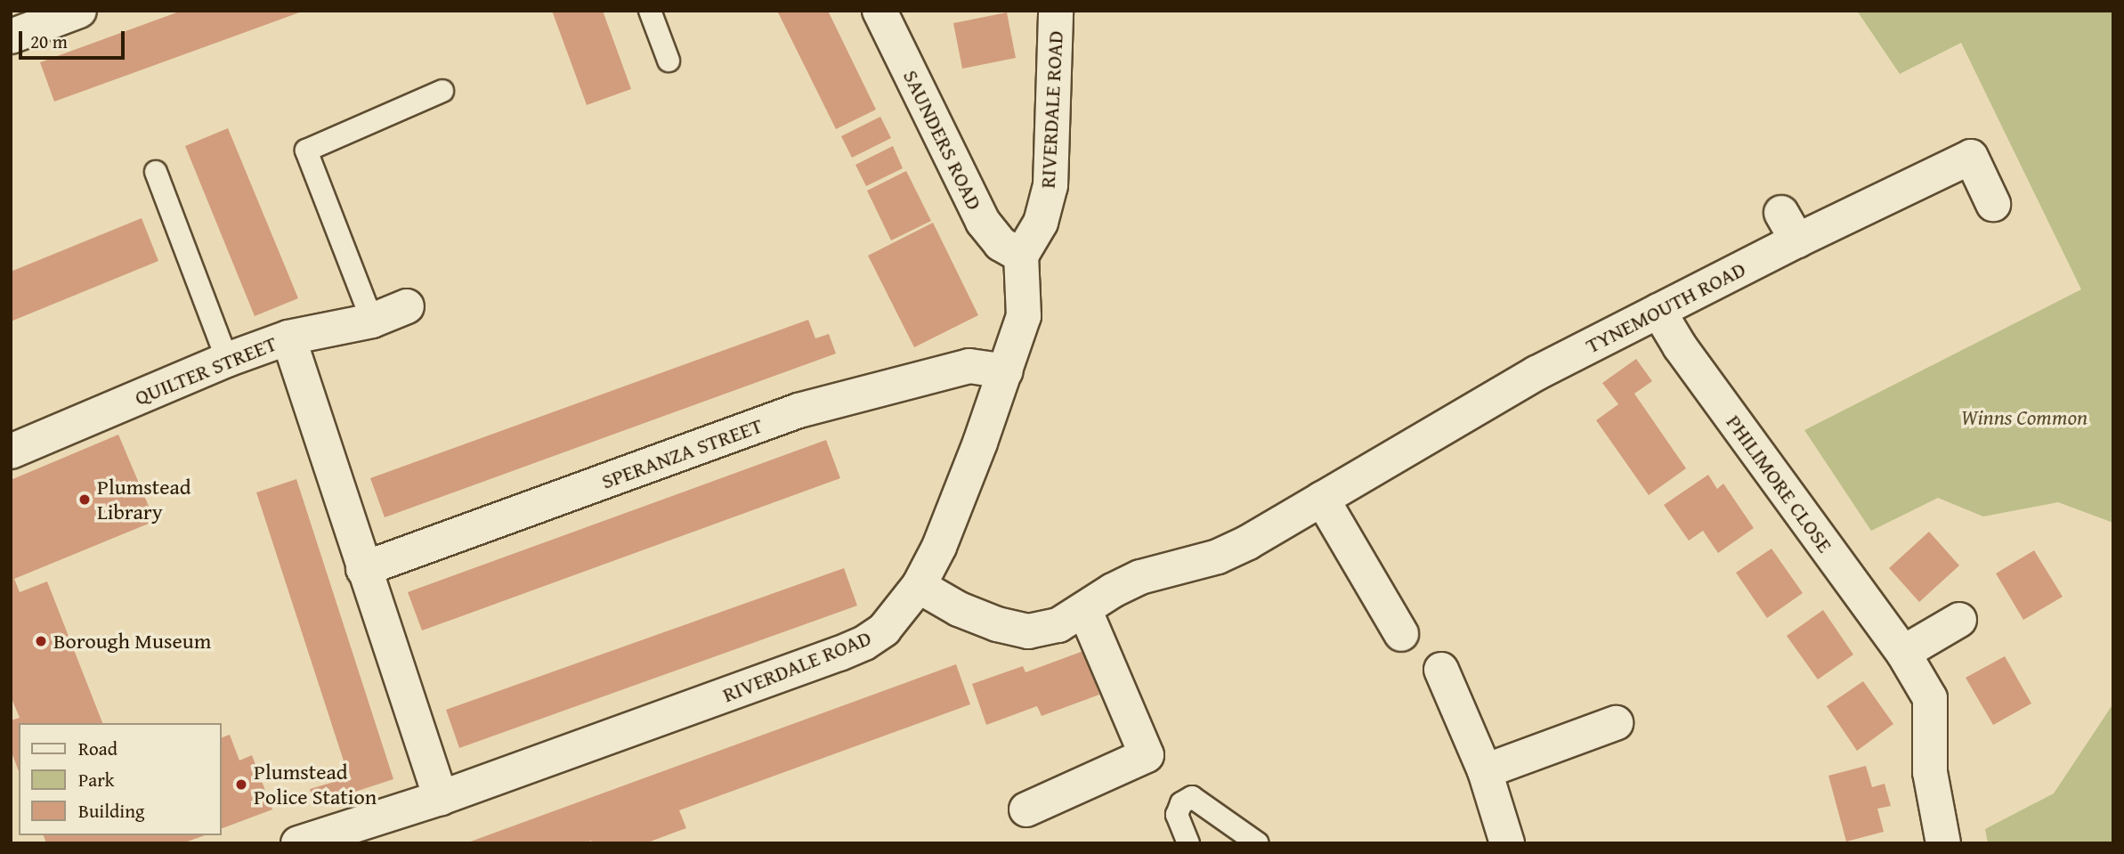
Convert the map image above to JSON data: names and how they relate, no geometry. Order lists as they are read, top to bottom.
{
  "streets": {
    "street": [
      "RIVERDALE ROAD",
      "SAUNDERS ROAD",
      "TYNEMOUTH ROAD",
      "QUILTER STREET",
      "SPERANZA STREET",
      "PHILIMORE CLOSE"
    ]
  },
  "crossings": [
    ["RIVERDALE ROAD", "SAUNDERS ROAD"],
    ["RIVERDALE ROAD", "TYNEMOUTH ROAD"],
    ["RIVERDALE ROAD", "SPERANZA STREET"],
    ["TYNEMOUTH ROAD", "PHILIMORE CLOSE"]
  ],
  "parks": ["Winns Common"],
  "places": ["Plumstead Library", "Borough Museum", "Plumstead Police Station"],
  "legend": ["Road", "Park", "Building"],
  "scale_bar": "20 m"
}
